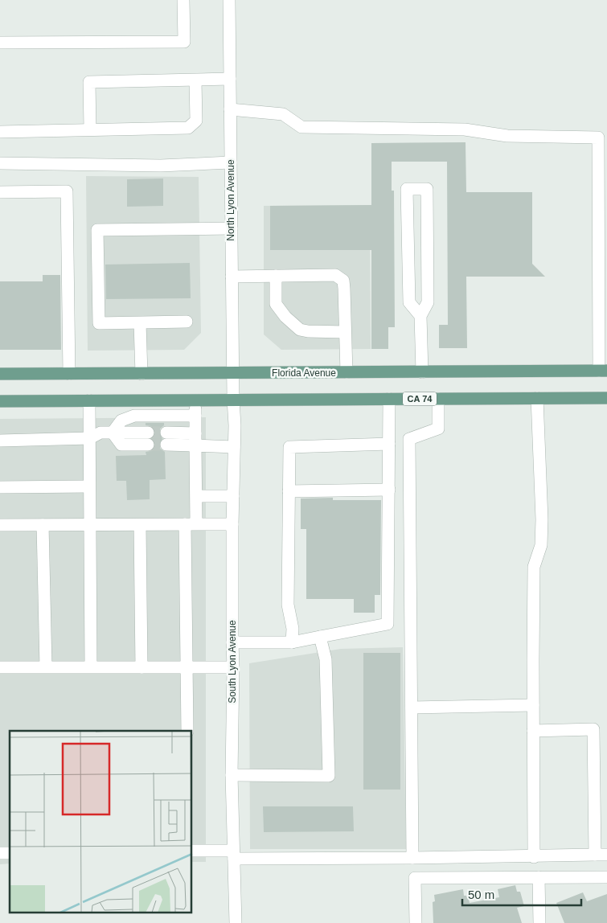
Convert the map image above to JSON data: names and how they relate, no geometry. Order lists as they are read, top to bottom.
{
  "streets": {
    "main road": ["Florida Avenue", "CA 74"],
    "street": ["North Lyon Avenue", "South Lyon Avenue"]
  },
  "crossings": [
    ["North Lyon Avenue", "Florida Avenue"],
    ["North Lyon Avenue", "CA 74"],
    ["North Lyon Avenue", "South Lyon Avenue"],
    ["CA 74", "South Lyon Avenue"]
  ],
  "scale_bar": "50 m"
}
